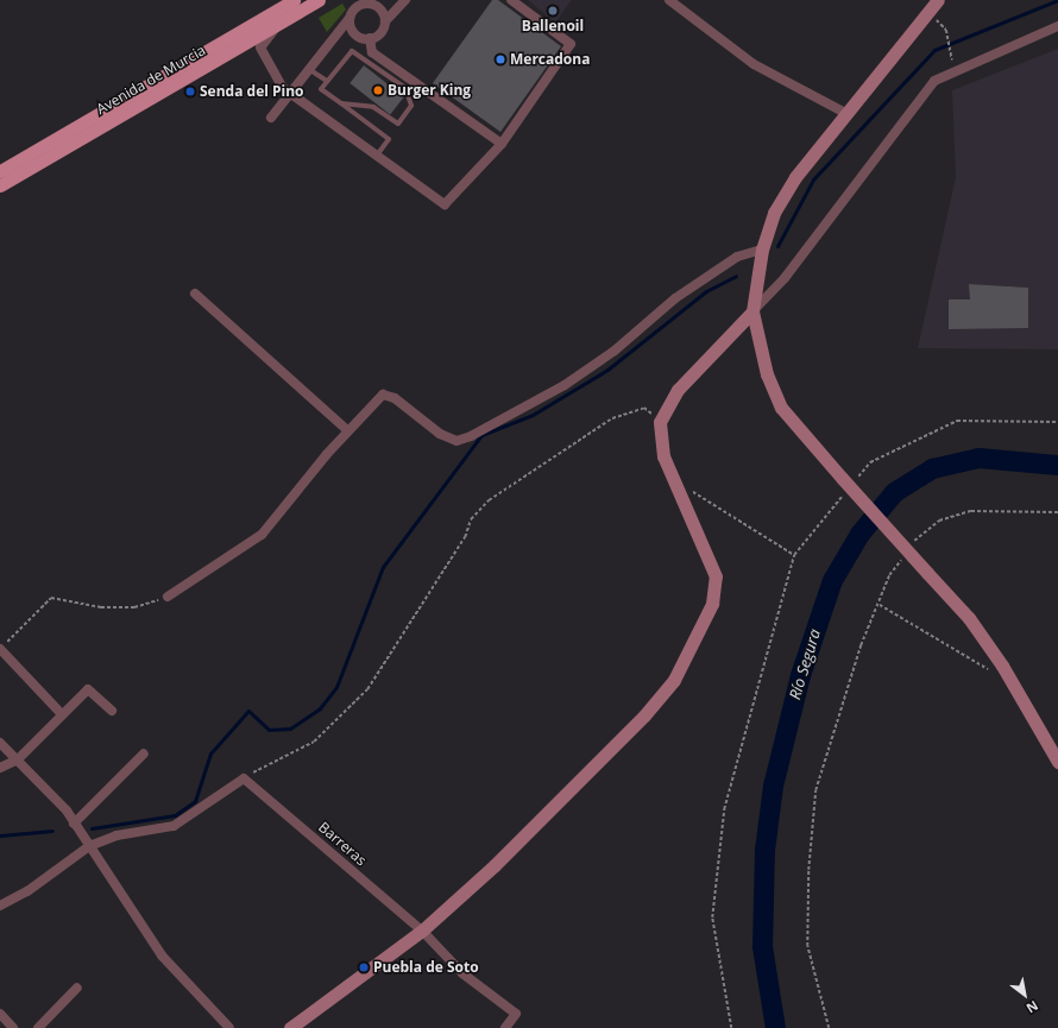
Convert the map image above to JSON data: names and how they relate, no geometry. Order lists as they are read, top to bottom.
{
  "streets": {
    "main road": ["Avenida de Murcia"],
    "street": ["Barreras"]
  },
  "water": ["Río Segura"],
  "places": [
    "Ballenoil",
    "Mercadona",
    "Burger King",
    "Senda del Pino",
    "Puebla de Soto"
  ],
  "north": "bottom right"
}
